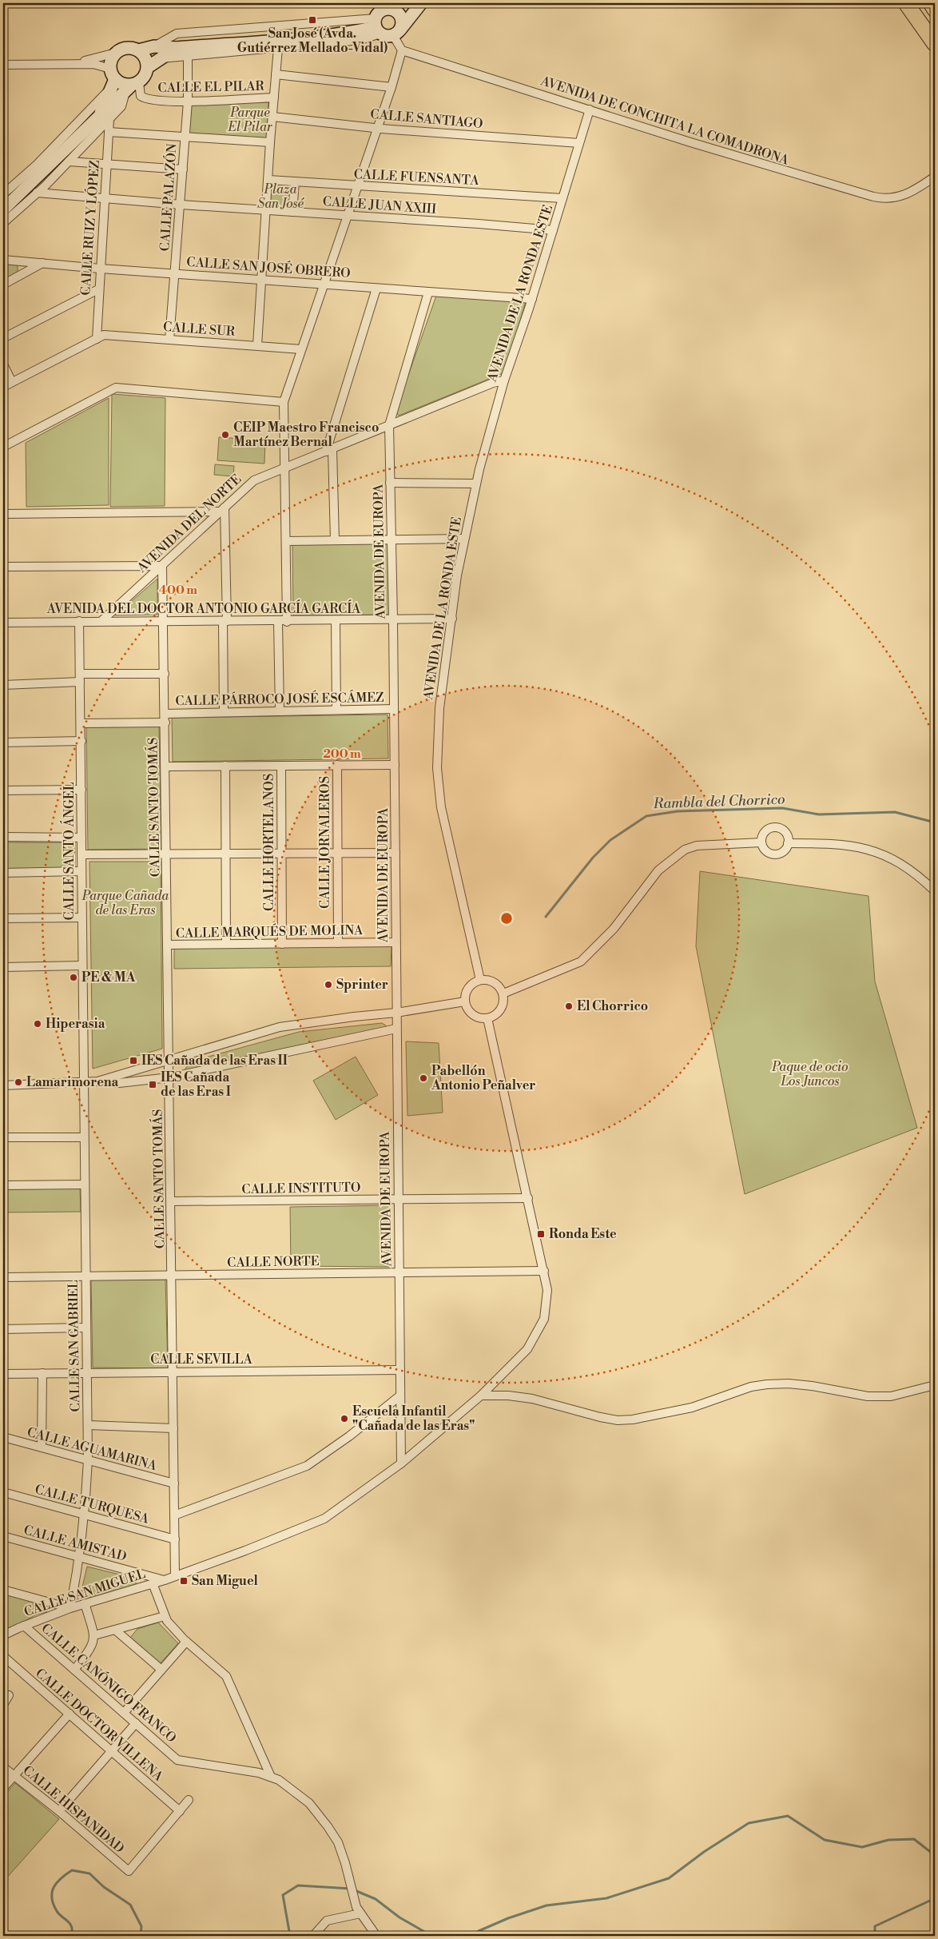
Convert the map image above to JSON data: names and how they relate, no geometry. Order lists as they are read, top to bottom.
{
  "streets": {
    "street": [
      "CALLE EL PILAR",
      "CALLE SANTIAGO",
      "AVENIDA DE CONCHITA LA COMADRONA",
      "CALLE FUENSANTA",
      "CALLE PALAZÓN",
      "CALLE JUAN XXIII",
      "CALLE RUIZ Y LÓPEZ",
      "CALLE SAN JOSÉ OBRERO",
      "AVENIDA DE LA RONDA ESTE",
      "CALLE SUR",
      "AVENIDA DEL NORTE",
      "AVENIDA DE EUROPA",
      "AVENIDA DEL DOCTOR ANTONIO GARCÍA GARCÍA",
      "CALLE PÁRROCO JOSÉ ESCÁMEZ",
      "CALLE SANTO TOMÁS",
      "CALLE HORTELANOS",
      "CALLE JORNALEROS",
      "CALLE SANTO ÁNGEL",
      "CALLE MARQUÉS DE MOLINA",
      "CALLE INSTITUTO",
      "CALLE NORTE",
      "CALLE SAN GABRIEL",
      "CALLE SEVILLA",
      "CALLE AGUAMARINA",
      "CALLE TURQUESA",
      "CALLE AMISTAD",
      "CALLE SAN MIGUEL",
      "CALLE CANÓNIGO FRANCO",
      "CALLE DOCTOR VILLENA",
      "CALLE HISPANIDAD"
    ]
  },
  "crossings": [
    ["CALLE EL PILAR", "CALLE PALAZÓN"],
    ["CALLE SANTIAGO", "AVENIDA DE LA RONDA ESTE"],
    ["AVENIDA DE CONCHITA LA COMADRONA", "AVENIDA DE LA RONDA ESTE"],
    ["CALLE FUENSANTA", "AVENIDA DE LA RONDA ESTE"],
    ["CALLE PALAZÓN", "CALLE JUAN XXIII"],
    ["CALLE PALAZÓN", "CALLE SAN JOSÉ OBRERO"],
    ["CALLE PALAZÓN", "CALLE SUR"],
    ["CALLE JUAN XXIII", "CALLE RUIZ Y LÓPEZ"],
    ["CALLE JUAN XXIII", "AVENIDA DE LA RONDA ESTE"],
    ["CALLE RUIZ Y LÓPEZ", "CALLE SAN JOSÉ OBRERO"],
    ["CALLE RUIZ Y LÓPEZ", "CALLE SUR"],
    ["CALLE SAN JOSÉ OBRERO", "AVENIDA DE LA RONDA ESTE"],
    ["CALLE SAN JOSÉ OBRERO", "AVENIDA DE EUROPA"],
    ["AVENIDA DE LA RONDA ESTE", "AVENIDA DEL NORTE"],
    ["AVENIDA DE LA RONDA ESTE", "AVENIDA DEL DOCTOR ANTONIO GARCÍA GARCÍA"],
    ["AVENIDA DEL NORTE", "AVENIDA DE EUROPA"],
    ["AVENIDA DEL NORTE", "AVENIDA DEL DOCTOR ANTONIO GARCÍA GARCÍA"],
    ["AVENIDA DEL NORTE", "CALLE SANTO TOMÁS"],
    ["AVENIDA DE EUROPA", "AVENIDA DEL DOCTOR ANTONIO GARCÍA GARCÍA"],
    ["AVENIDA DE EUROPA", "CALLE PÁRROCO JOSÉ ESCÁMEZ"],
    ["AVENIDA DE EUROPA", "CALLE MARQUÉS DE MOLINA"],
    ["AVENIDA DE EUROPA", "CALLE INSTITUTO"],
    ["AVENIDA DE EUROPA", "CALLE NORTE"],
    ["AVENIDA DE EUROPA", "CALLE SEVILLA"],
    ["AVENIDA DE EUROPA", "CALLE SAN MIGUEL"],
    ["AVENIDA DEL DOCTOR ANTONIO GARCÍA GARCÍA", "CALLE SANTO TOMÁS"],
    ["AVENIDA DEL DOCTOR ANTONIO GARCÍA GARCÍA", "CALLE SANTO ÁNGEL"],
    ["CALLE PÁRROCO JOSÉ ESCÁMEZ", "CALLE SANTO TOMÁS"],
    ["CALLE SANTO TOMÁS", "CALLE MARQUÉS DE MOLINA"],
    ["CALLE SANTO TOMÁS", "CALLE INSTITUTO"],
    ["CALLE SANTO TOMÁS", "CALLE NORTE"],
    ["CALLE SANTO TOMÁS", "CALLE SEVILLA"],
    ["CALLE SANTO TOMÁS", "CALLE AGUAMARINA"],
    ["CALLE SANTO TOMÁS", "CALLE TURQUESA"],
    ["CALLE SANTO TOMÁS", "CALLE SAN MIGUEL"],
    ["CALLE HORTELANOS", "CALLE MARQUÉS DE MOLINA"],
    ["CALLE JORNALEROS", "CALLE MARQUÉS DE MOLINA"],
    ["CALLE SANTO ÁNGEL", "CALLE SAN GABRIEL"],
    ["CALLE NORTE", "CALLE SAN GABRIEL"],
    ["CALLE SAN GABRIEL", "CALLE SEVILLA"],
    ["CALLE SAN GABRIEL", "CALLE AGUAMARINA"],
    ["CALLE SAN GABRIEL", "CALLE TURQUESA"],
    ["CALLE SAN GABRIEL", "CALLE AMISTAD"],
    ["CALLE SAN GABRIEL", "CALLE SAN MIGUEL"],
    ["CALLE AMISTAD", "CALLE SAN MIGUEL"],
    ["CALLE SAN MIGUEL", "CALLE CANÓNIGO FRANCO"],
    ["CALLE DOCTOR VILLENA", "CALLE HISPANIDAD"]
  ],
  "water": ["Rambla del Chorrico"],
  "parks": [
    "Parque El Pilar",
    "Plaza San José",
    "Parque Cañada de las Eras",
    "Paque de ocio Los Juncos"
  ],
  "places": {
    "transit": [
      "San José (Avda. Gutiérrez Mellado-Vidal)",
      "IES Cañada de las Eras II",
      "IES Cañada de las Eras I",
      "Ronda Este",
      "San Miguel"
    ],
    "other": [
      "CEIP Maestro Francisco Martínez Bernal",
      "PE & MA",
      "Sprinter",
      "El Chorrico",
      "Hiperasia",
      "Pabellón Antonio Peñalver",
      "Lamarimorena",
      "Escuela Infantil \"Cañada de las Eras\""
    ]
  },
  "rings": ["400 m", "200 m"]
}
